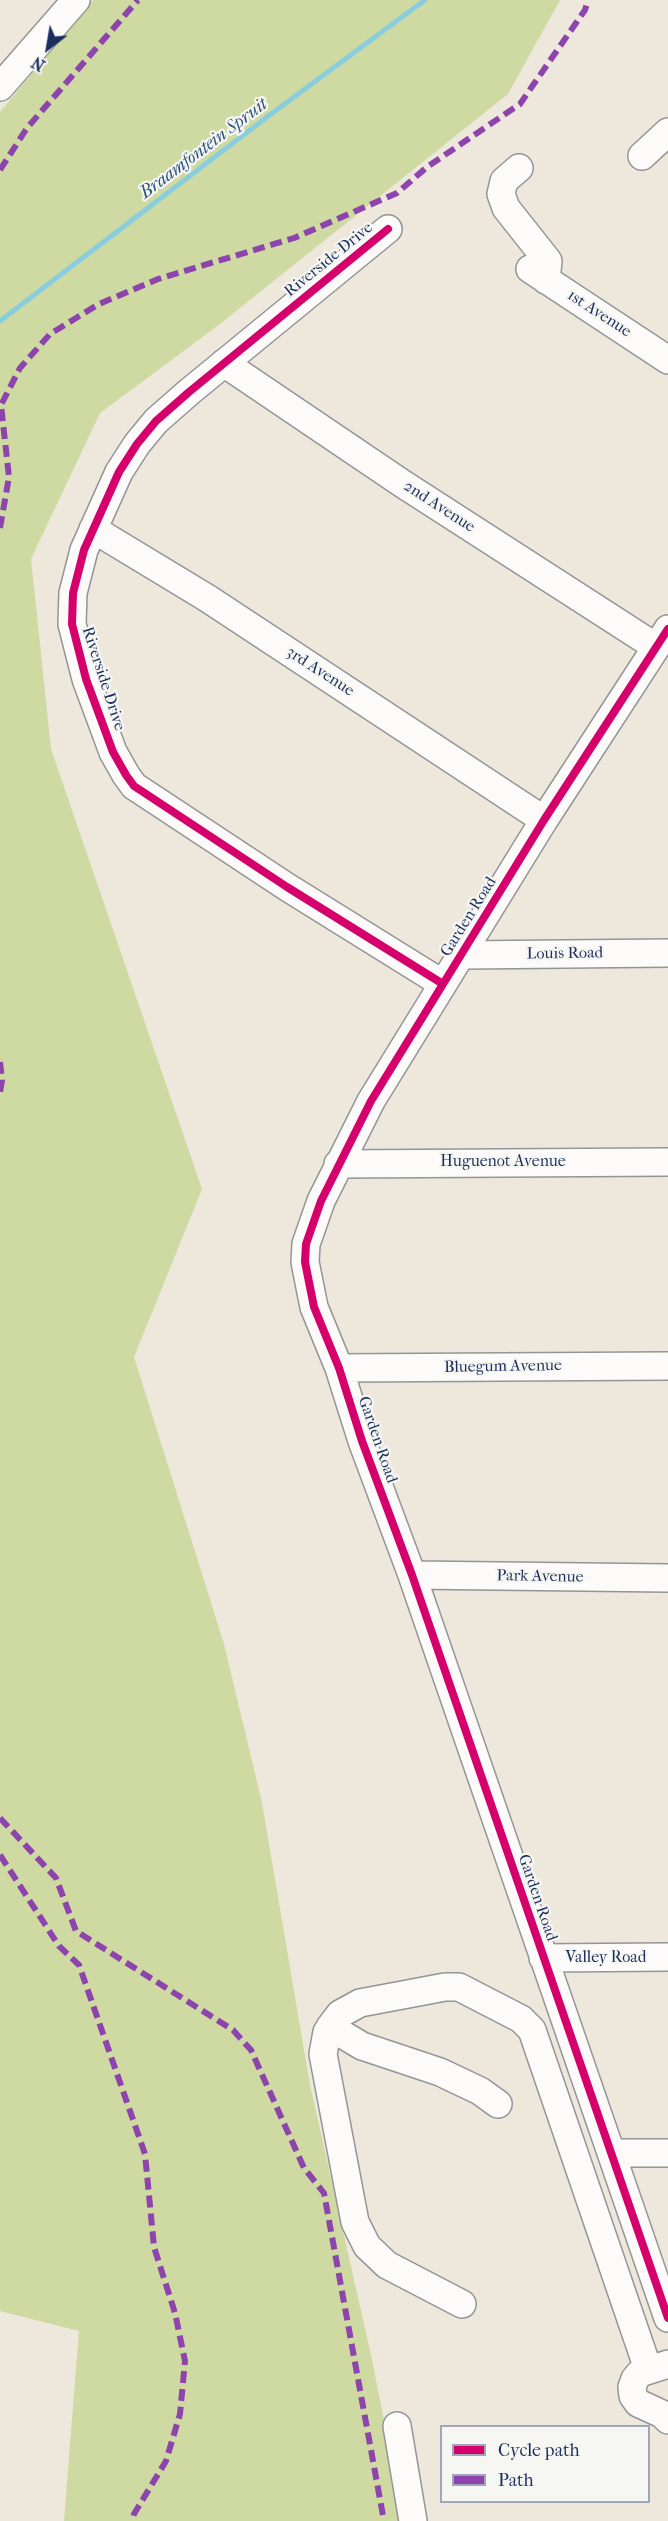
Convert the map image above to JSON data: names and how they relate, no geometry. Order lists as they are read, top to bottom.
{
  "streets": {
    "street": [
      "Riverside Drive",
      "1st Avenue",
      "2nd Avenue",
      "3rd Avenue",
      "Garden Road",
      "Louis Road",
      "Huguenot Avenue",
      "Bluegum Avenue",
      "Park Avenue",
      "Valley Road"
    ]
  },
  "crossings": [
    ["Riverside Drive", "2nd Avenue"],
    ["Riverside Drive", "3rd Avenue"],
    ["Riverside Drive", "Garden Road"],
    ["2nd Avenue", "Garden Road"],
    ["3rd Avenue", "Garden Road"],
    ["Garden Road", "Louis Road"],
    ["Garden Road", "Huguenot Avenue"],
    ["Garden Road", "Bluegum Avenue"],
    ["Garden Road", "Park Avenue"],
    ["Garden Road", "Valley Road"]
  ],
  "water": ["Braamfontein Spruit"],
  "legend": ["Cycle path", "Path"],
  "north": "bottom left"
}
